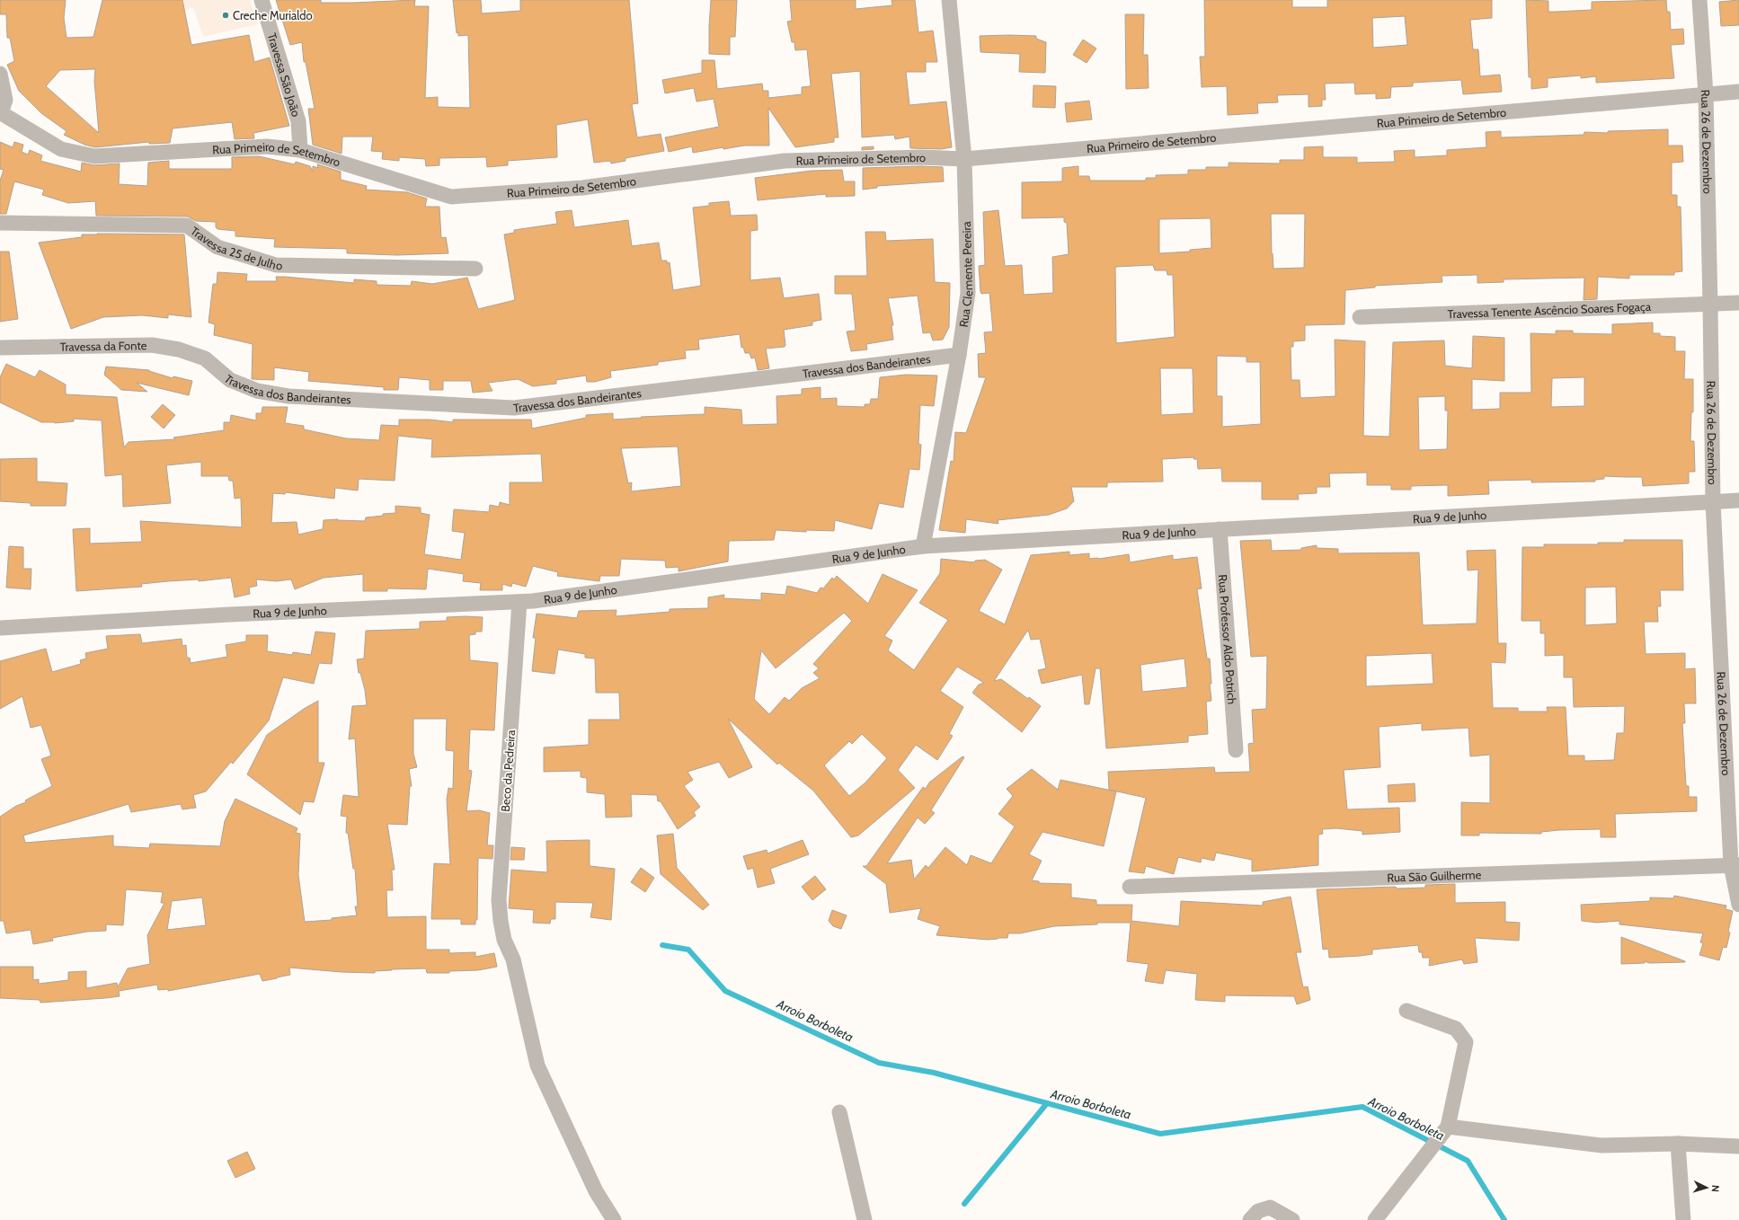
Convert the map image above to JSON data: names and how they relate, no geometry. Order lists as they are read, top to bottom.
{
  "streets": {
    "street": [
      "Travessa São João",
      "Rua Primeiro de Setembro",
      "Rua 26 de Dezembro",
      "Travessa 25 de Julho",
      "Rua Clemente Pereira",
      "Travessa Tenente Ascêncio Soares Fogaça",
      "Travessa da Fonte",
      "Travessa dos Bandeirantes",
      "Rua 9 de Junho",
      "Rua Professor Aldo Potrich",
      "Beco da Pedreira",
      "Rua São Guilherme"
    ]
  },
  "crossings": [
    ["Travessa São João", "Rua Primeiro de Setembro"],
    ["Rua Primeiro de Setembro", "Rua 26 de Dezembro"],
    ["Rua Primeiro de Setembro", "Rua Clemente Pereira"],
    ["Rua 26 de Dezembro", "Travessa Tenente Ascêncio Soares Fogaça"],
    ["Rua 26 de Dezembro", "Rua 9 de Junho"],
    ["Rua 26 de Dezembro", "Rua São Guilherme"],
    ["Rua Clemente Pereira", "Travessa dos Bandeirantes"],
    ["Rua Clemente Pereira", "Rua 9 de Junho"],
    ["Travessa da Fonte", "Travessa dos Bandeirantes"],
    ["Rua 9 de Junho", "Rua Professor Aldo Potrich"],
    ["Rua 9 de Junho", "Beco da Pedreira"]
  ],
  "water": ["Arroio Borboleta"],
  "places": ["Creche Murialdo"],
  "north": "right"
}
